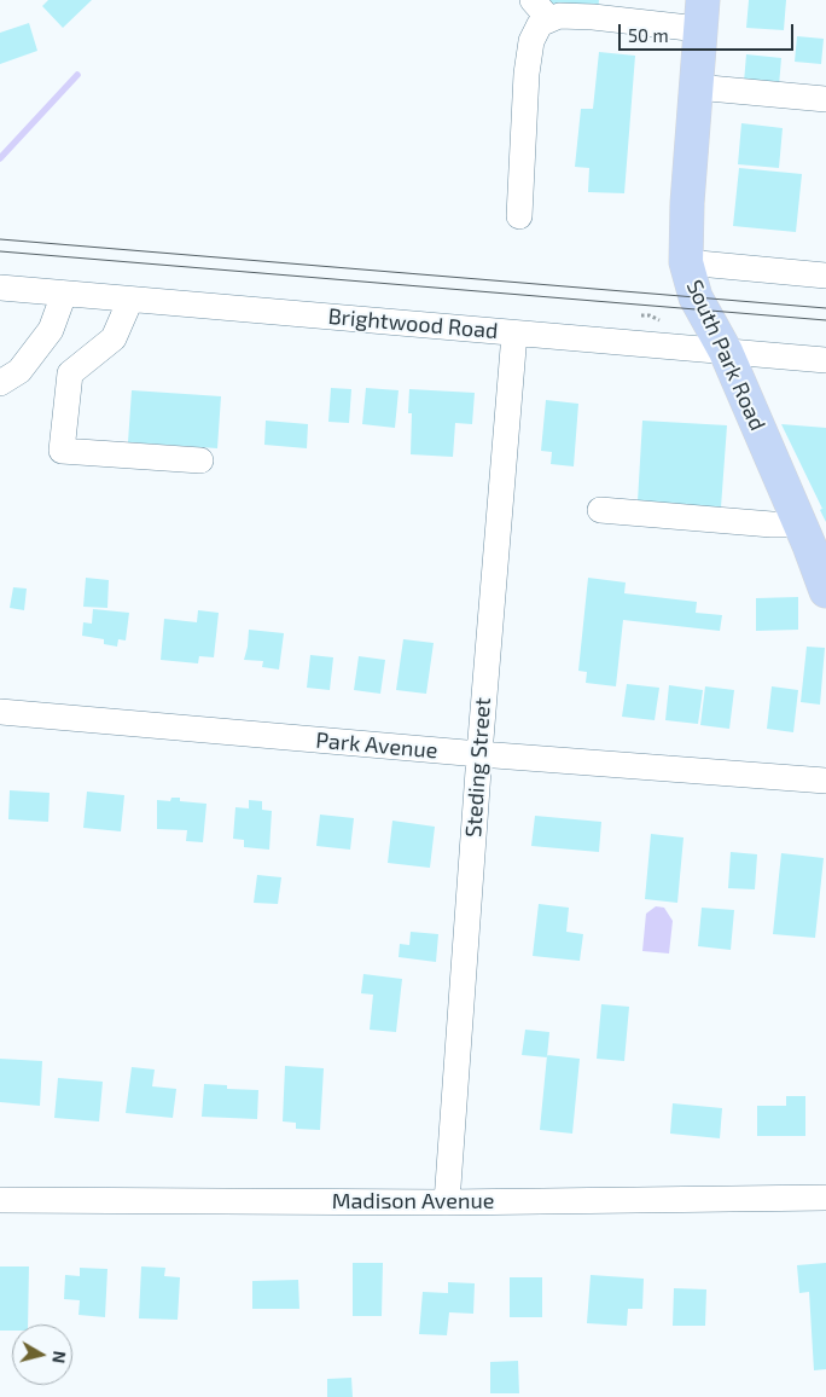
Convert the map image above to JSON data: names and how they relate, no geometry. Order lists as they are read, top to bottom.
{
  "streets": {
    "main road": ["South Park Road"],
    "street": [
      "Brightwood Road",
      "Park Avenue",
      "Steding Street",
      "Madison Avenue"
    ]
  },
  "crossings": [
    ["Brightwood Road", "South Park Road"],
    ["Brightwood Road", "Steding Street"],
    ["Park Avenue", "Steding Street"],
    ["Steding Street", "Madison Avenue"]
  ],
  "scale_bar": "50 m",
  "north": "right"
}
